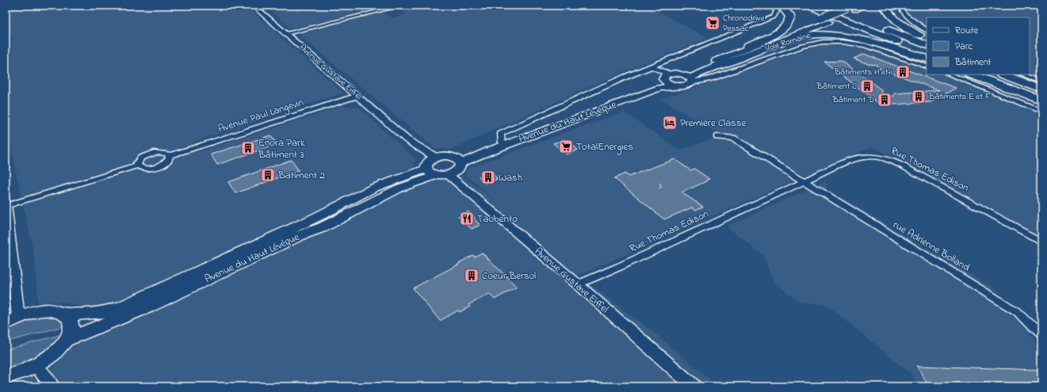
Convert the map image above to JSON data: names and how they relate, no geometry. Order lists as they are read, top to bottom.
{
  "streets": {
    "main road": ["Avenue du Haut Lévèque"],
    "street": [
      "Voie Romaine",
      "Avenue Gustave Eiffel",
      "Avenue Paul Langevin",
      "Rue Thomas Edison",
      "rue Adrienne Bolland"
    ]
  },
  "crossings": [
    ["Voie Romaine", "Avenue du Haut Lévèque"],
    ["Avenue Gustave Eiffel", "Avenue Paul Langevin"],
    ["Avenue Gustave Eiffel", "Avenue du Haut Lévèque"],
    ["Avenue Gustave Eiffel", "Rue Thomas Edison"],
    ["Rue Thomas Edison", "rue Adrienne Bolland"]
  ],
  "places": {
    "supermarket": ["Chronodrive Pessac", "TotalEnergies"],
    "building": [
      "Bâtiments H et I",
      "Bâtiment C",
      "Bâtiments E et F",
      "Bâtiment D",
      "Enora Park Bâtiment 3",
      "Batiment 2",
      "Wash",
      "Coeur Bersol"
    ],
    "hotel": ["Première Classe"],
    "restaurant": ["Taobento"]
  },
  "house_numbers": ["3"],
  "legend": ["Route", "Parc", "Bâtiment"]
}
